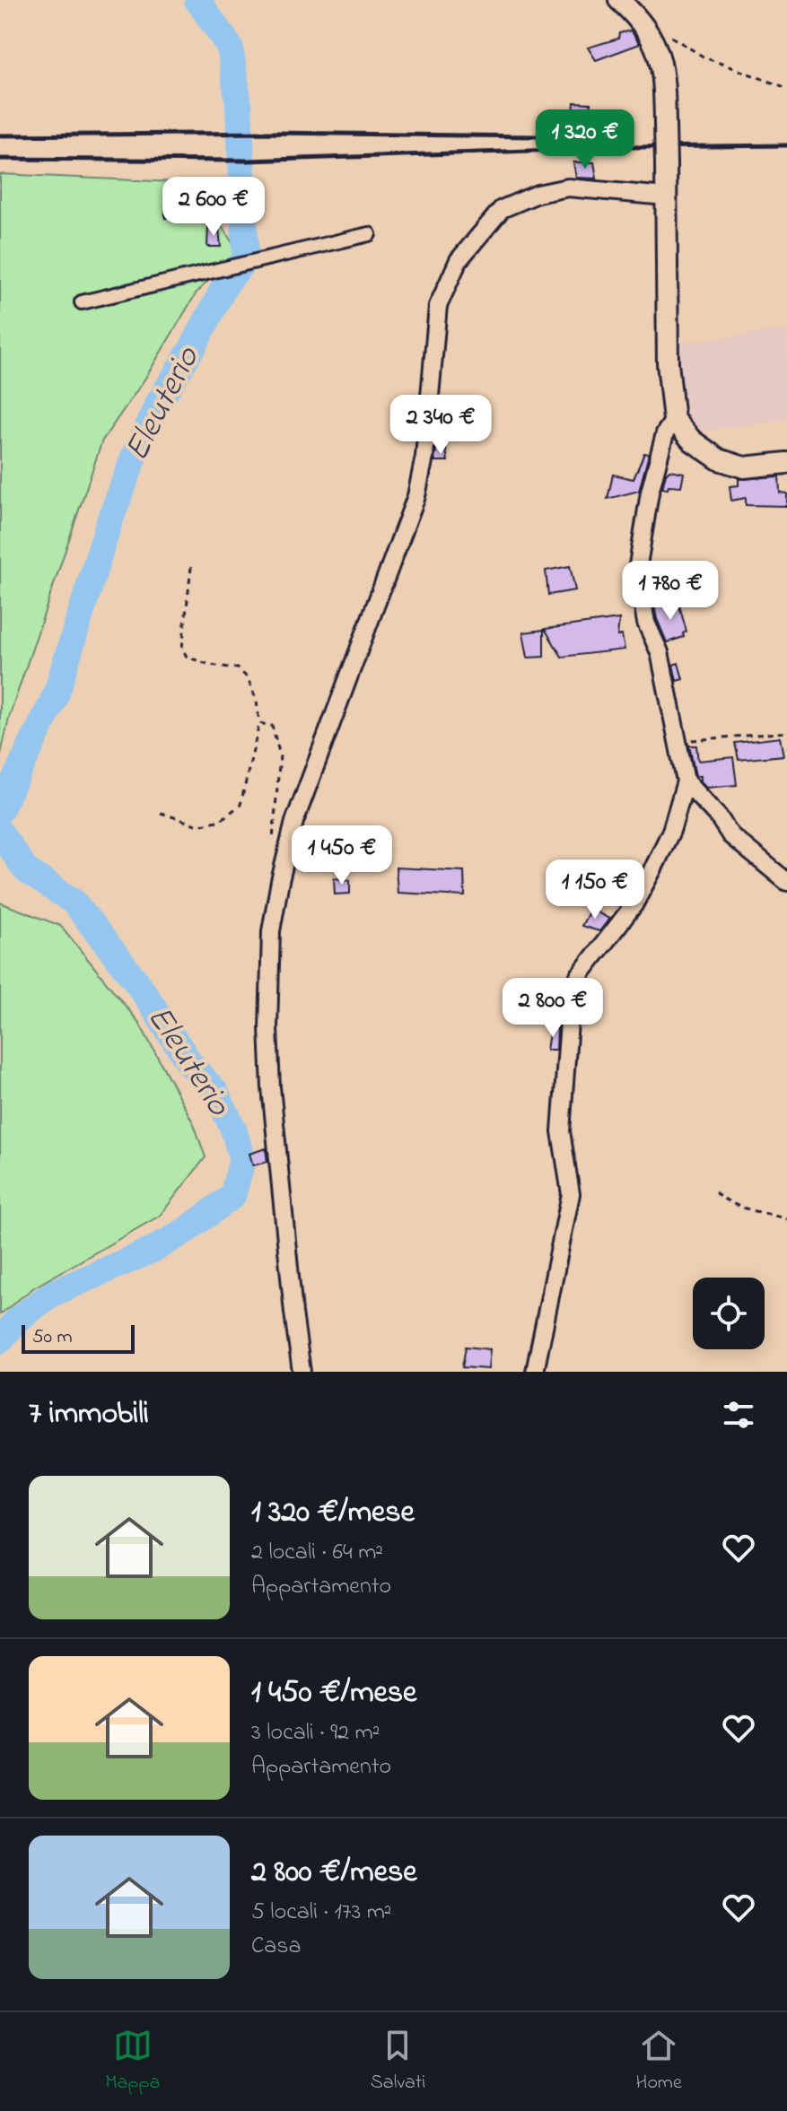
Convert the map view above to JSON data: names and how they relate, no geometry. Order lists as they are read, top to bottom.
{
  "water": ["Eleuterio"],
  "scale_bar": "50 m",
  "page": {
    "price": [
      "1 320 €",
      "2 600 €",
      "2 340 €",
      "1 780 €",
      "1 450 €",
      "1 150 €",
      "2 800 €"
    ],
    "scale": "50 m",
    "heading": "7 immobili",
    "list": [
      {
        "name": "1 320 €/mese",
        "note": "2 locali · 64 m² · Appartamento"
      },
      {
        "name": "1 450 €/mese",
        "note": "3 locali · 92 m² · Appartamento"
      },
      {
        "name": "2 800 €/mese",
        "note": "5 locali · 173 m² · Casa"
      }
    ],
    "tabs": ["Mappa", "Salvati", "Home"]
  }
}
